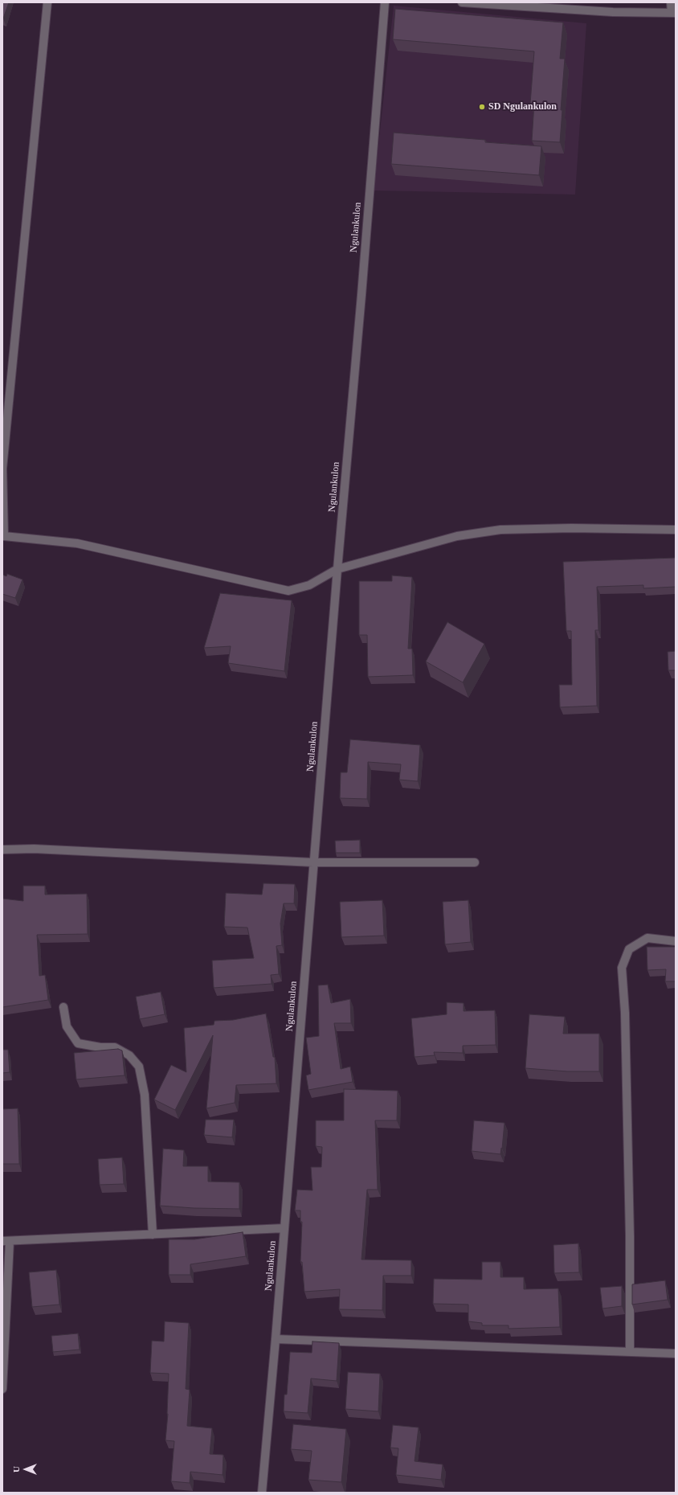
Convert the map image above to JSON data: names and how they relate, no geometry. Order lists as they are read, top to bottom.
{
  "streets": {
    "street": ["Ngulankulon"]
  },
  "places": ["SD Ngulankulon"],
  "north": "left"
}
